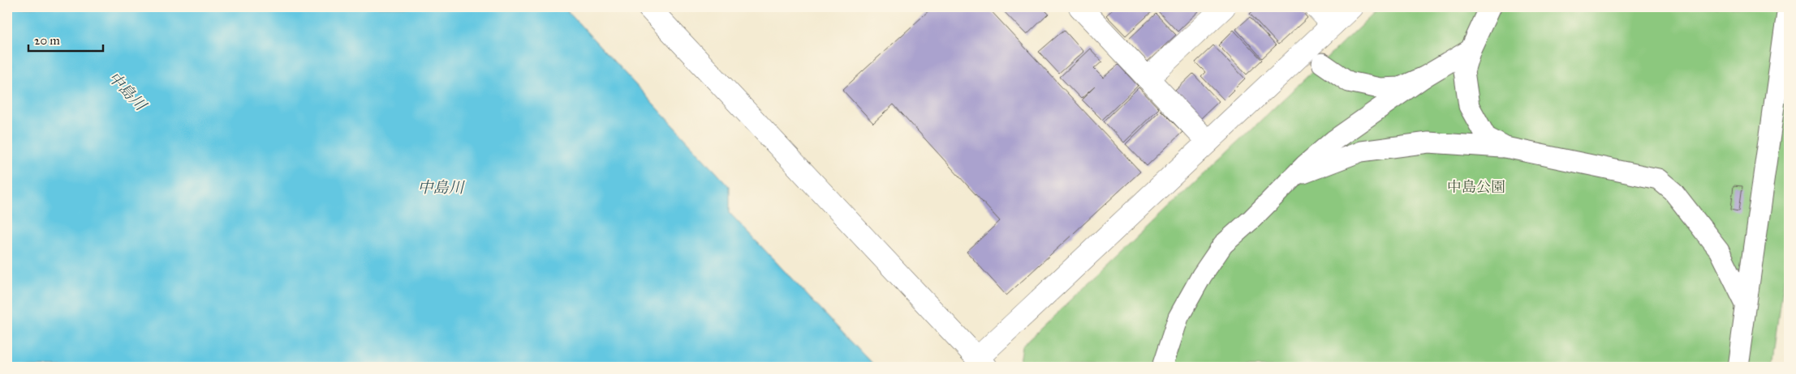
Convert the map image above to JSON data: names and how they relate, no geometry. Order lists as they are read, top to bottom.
{
  "water": ["中島川"],
  "parks": ["中島公園"],
  "scale_bar": "20 m"
}
